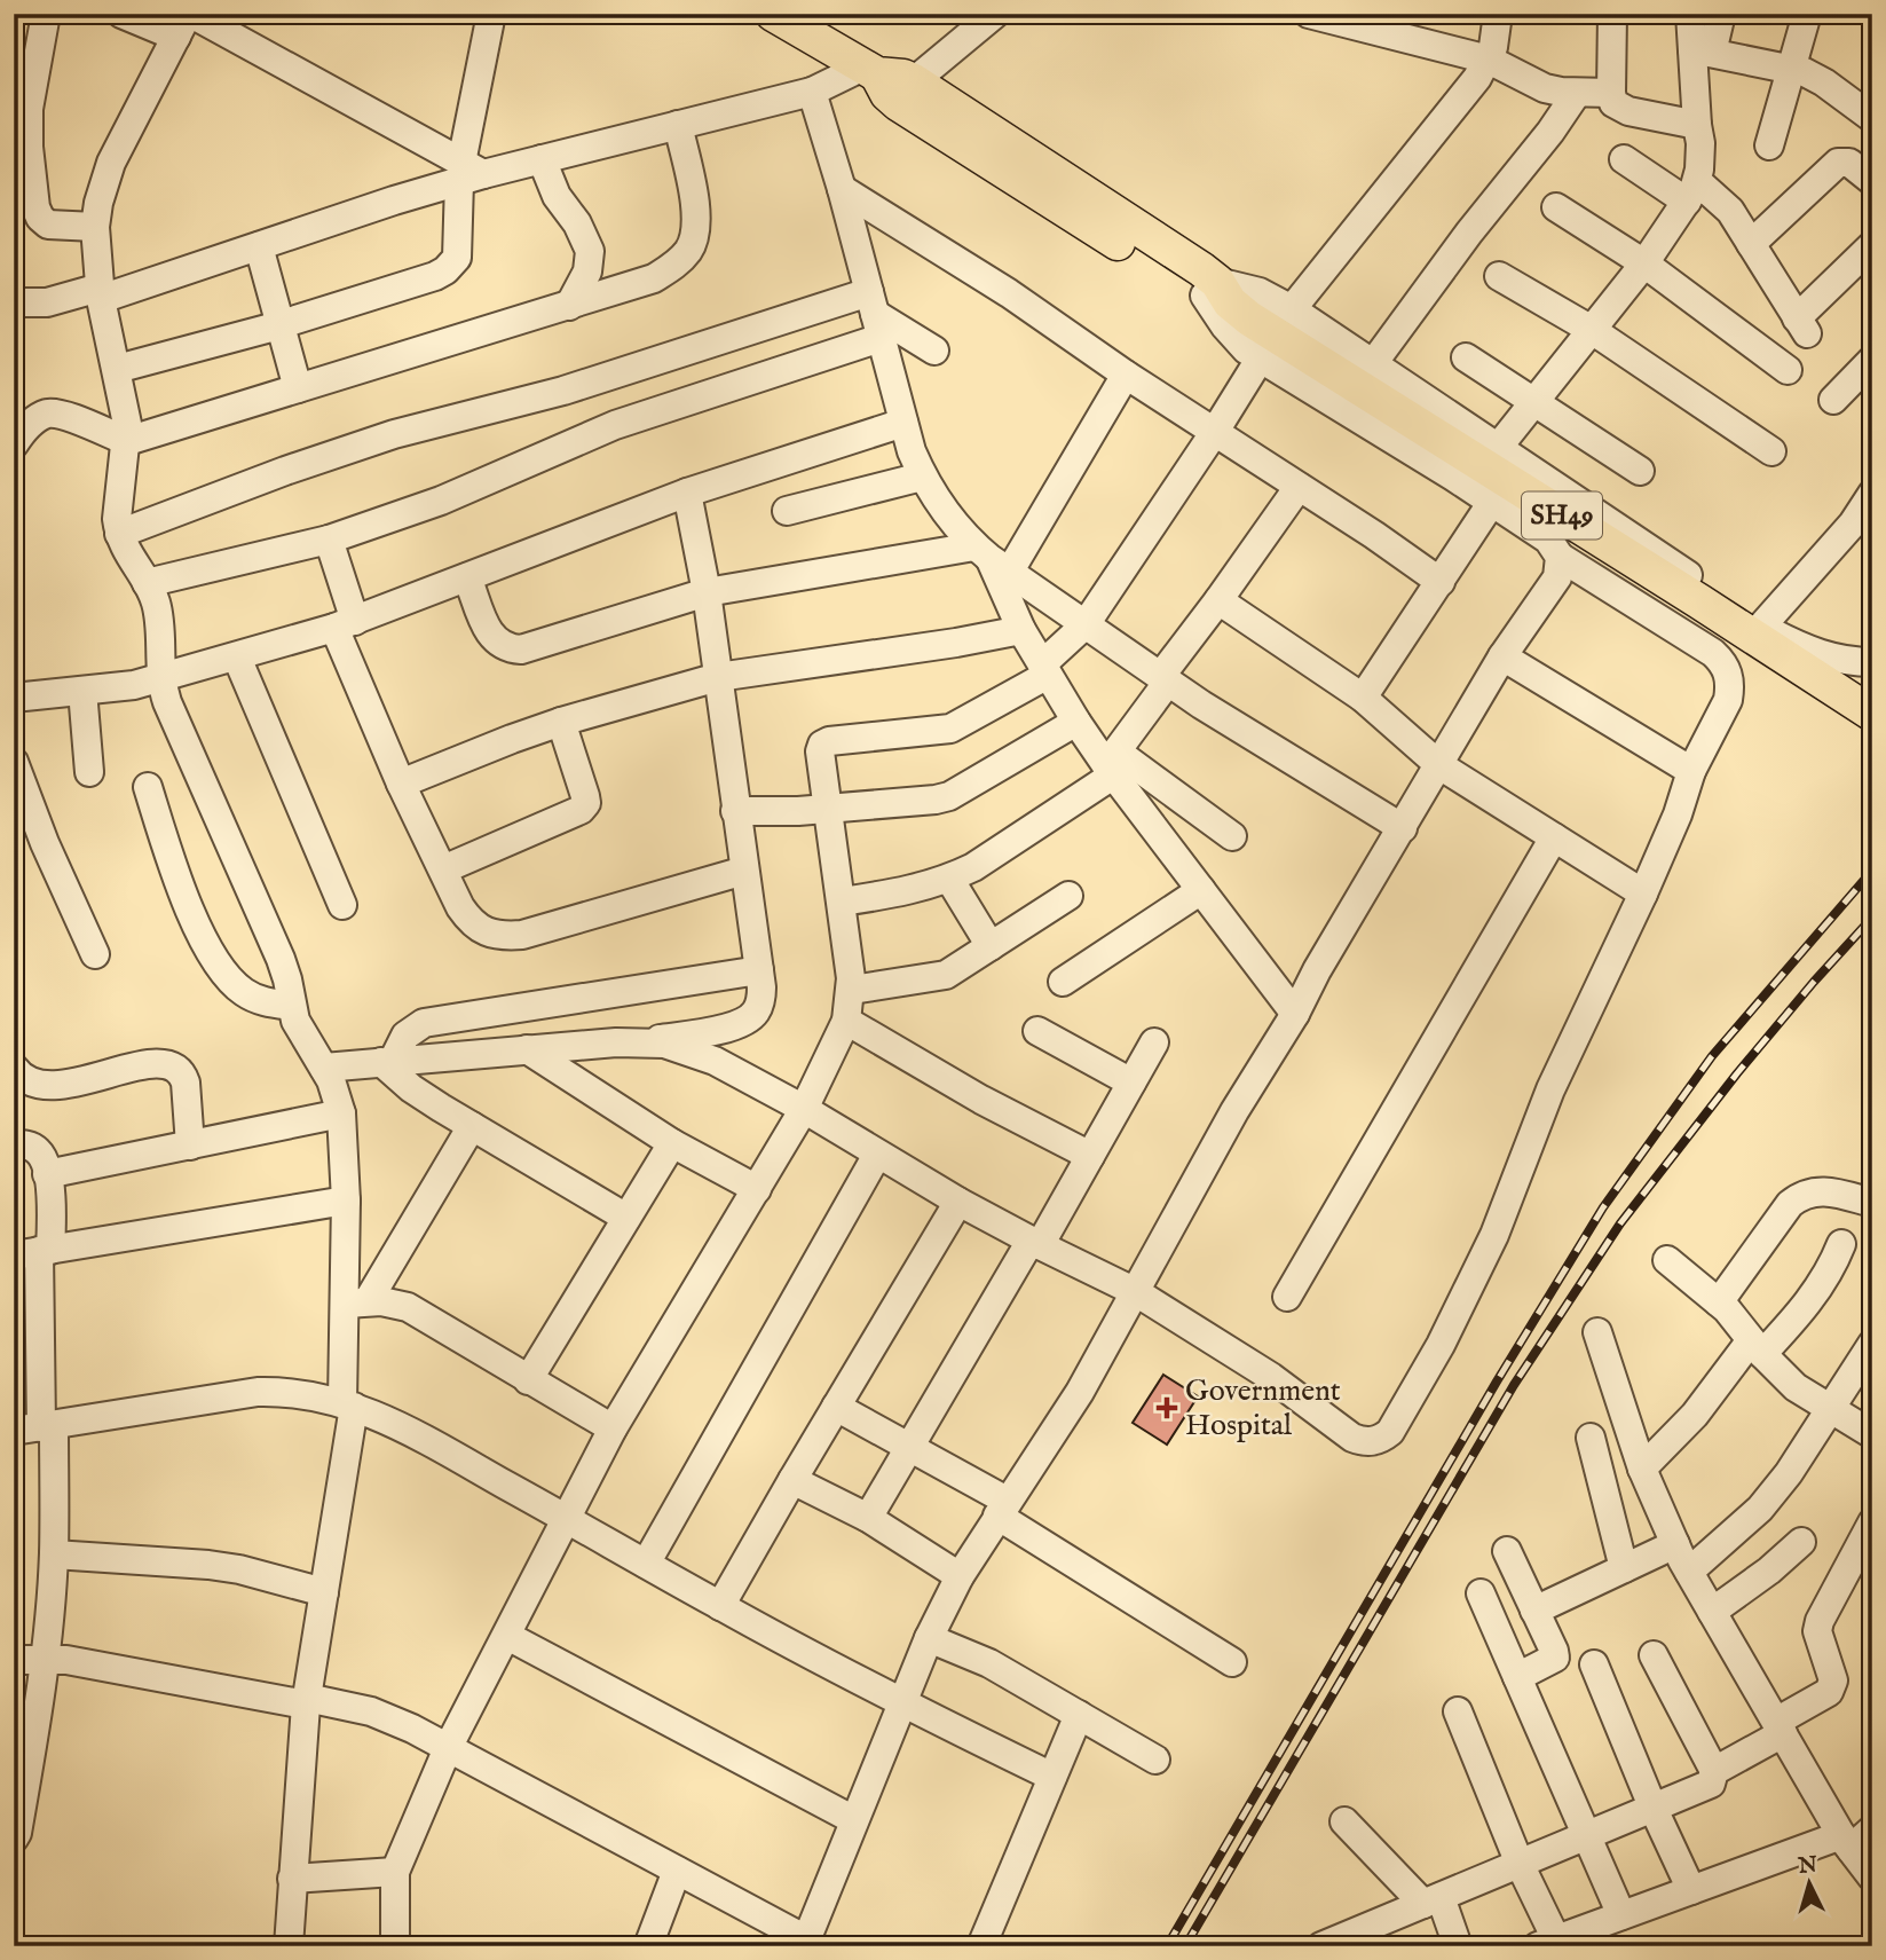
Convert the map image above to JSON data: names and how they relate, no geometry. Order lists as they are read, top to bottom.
{
  "streets": {
    "main road": ["SH49"]
  },
  "places": {
    "health": ["Government Hospital"]
  },
  "north": "top"
}
